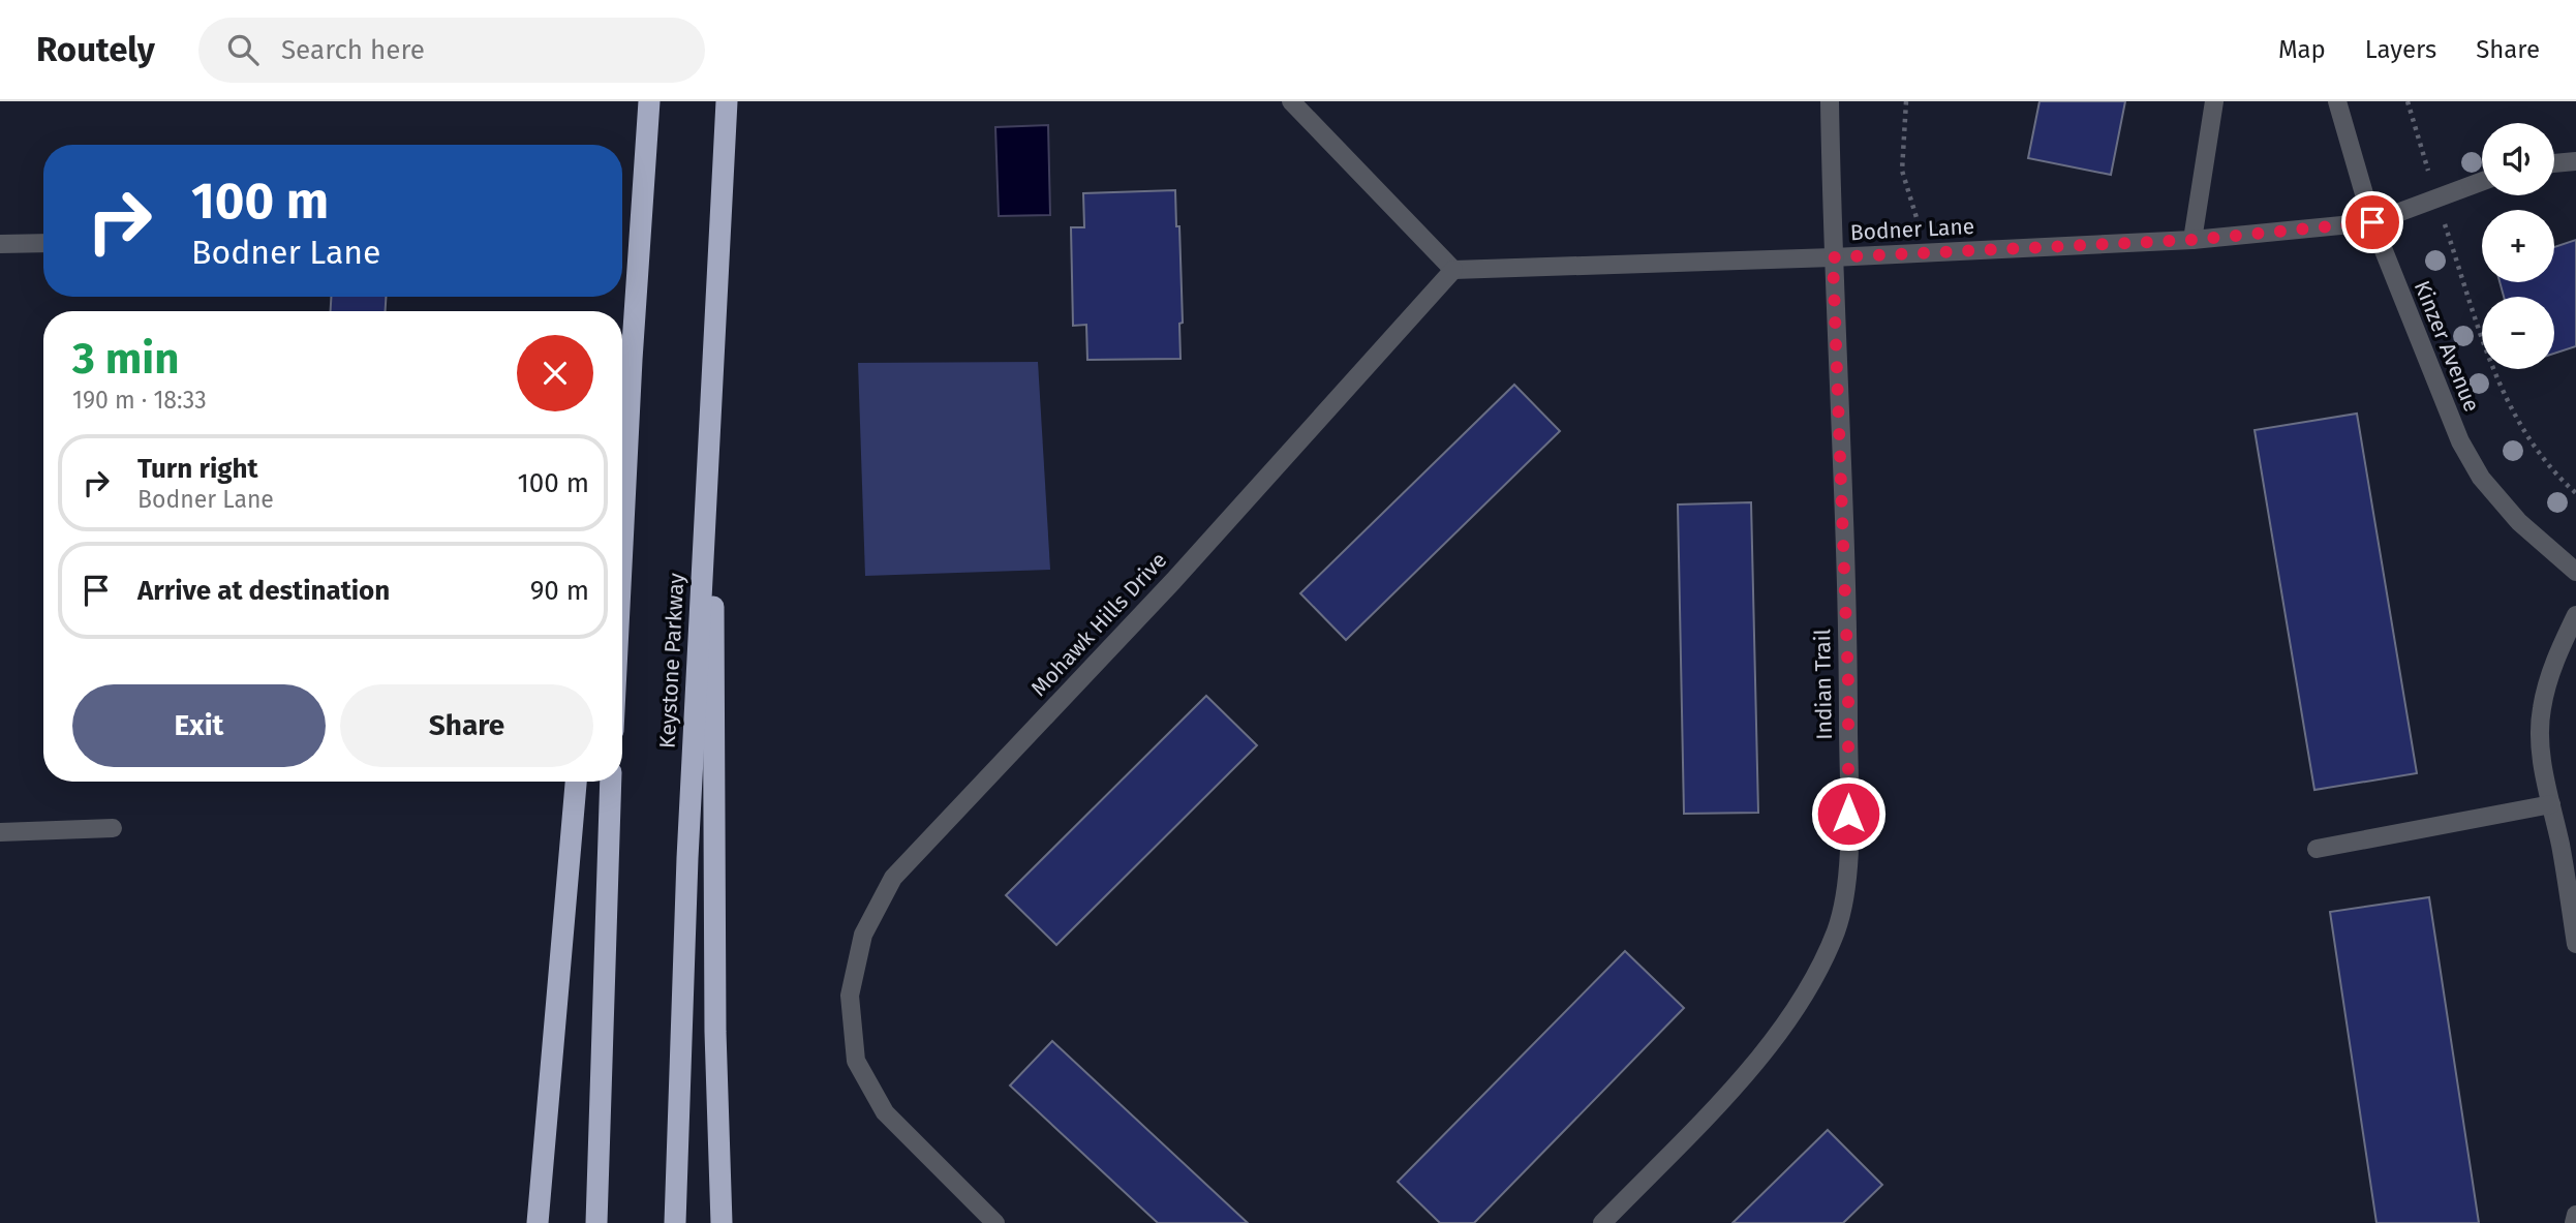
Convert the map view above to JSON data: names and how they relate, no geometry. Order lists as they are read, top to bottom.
{
  "streets": {
    "highway": ["Keystone Parkway"],
    "street": [
      "Bodner Lane",
      "Kinzer Avenue",
      "Mohawk Hills Drive",
      "Indian Trail"
    ]
  },
  "crossings": [
    ["Bodner Lane", "Kinzer Avenue"],
    ["Bodner Lane", "Mohawk Hills Drive"],
    ["Bodner Lane", "Indian Trail"]
  ],
  "page": {
    "header": "Routely",
    "search": "Search here",
    "nav": ["Map", "Layers", "Share"],
    "map_buttons": ["+", "−"],
    "turn": ["100 m", "Bodner Lane"],
    "heading": ["3 min", "190 m · 18:33"],
    "list": [
      {
        "name": "Turn right",
        "note": "Bodner Lane",
        "value": "100 m"
      },
      {
        "name": "Arrive at destination",
        "value": "90 m"
      }
    ],
    "buttons": ["Exit", "Share"]
  }
}
